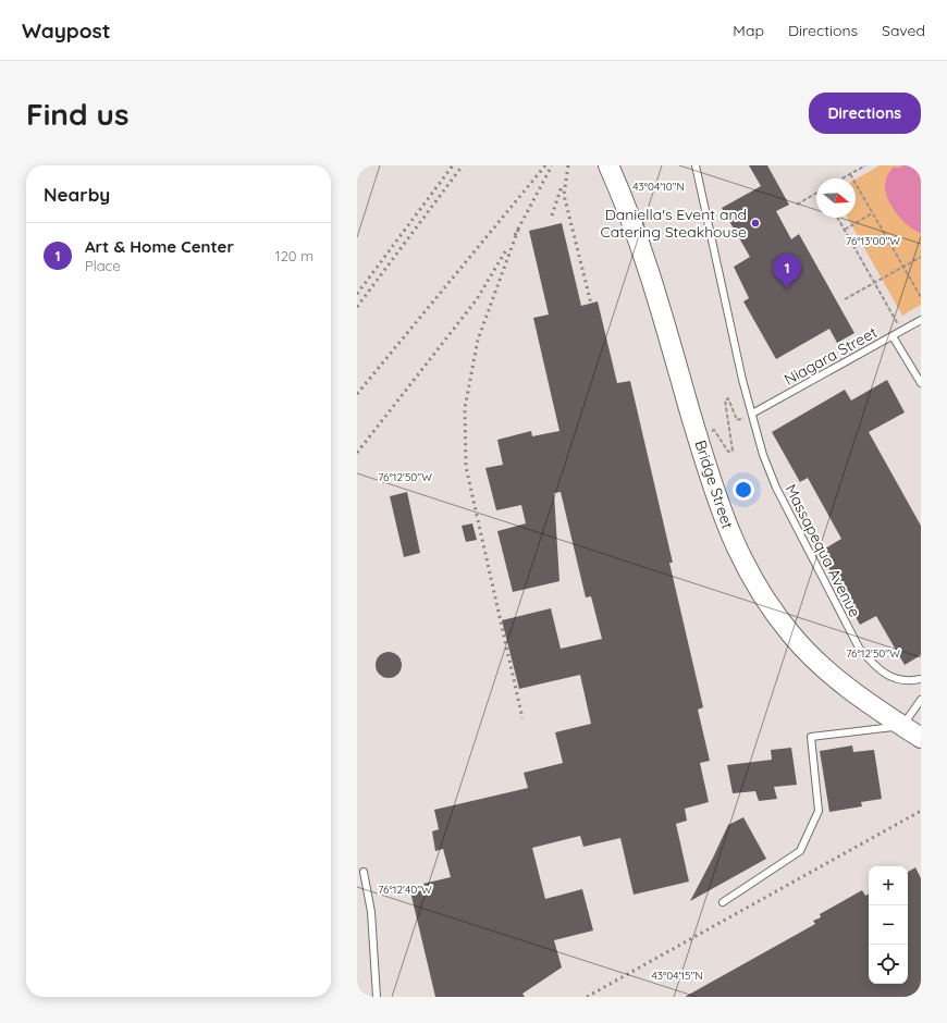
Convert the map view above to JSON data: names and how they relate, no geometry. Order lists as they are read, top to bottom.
{
  "streets": {
    "main road": ["Bridge Street"],
    "lane": ["Niagara Street", "Massapequa Avenue"]
  },
  "crossings": [
    ["Niagara Street", "Massapequa Avenue"]
  ],
  "places": ["Daniella's Event and Catering Steakhouse"],
  "north": "right",
  "page": {
    "header": "Waypost",
    "nav": ["Map", "Directions", "Saved"],
    "buttons": "Directions",
    "title": "Find us",
    "heading": "Nearby",
    "list": [
      {
        "mark": "1",
        "name": "Art & Home Center",
        "note": "Place",
        "value": "120 m"
      }
    ],
    "pins": "1",
    "map_buttons": ["+", "−"]
  },
  "coordinates": [
    "43°04'10\"N",
    "76°13'00\"W",
    "76°12'50\"W",
    "76°12'40\"W",
    "43°04'15\"N"
  ]
}
